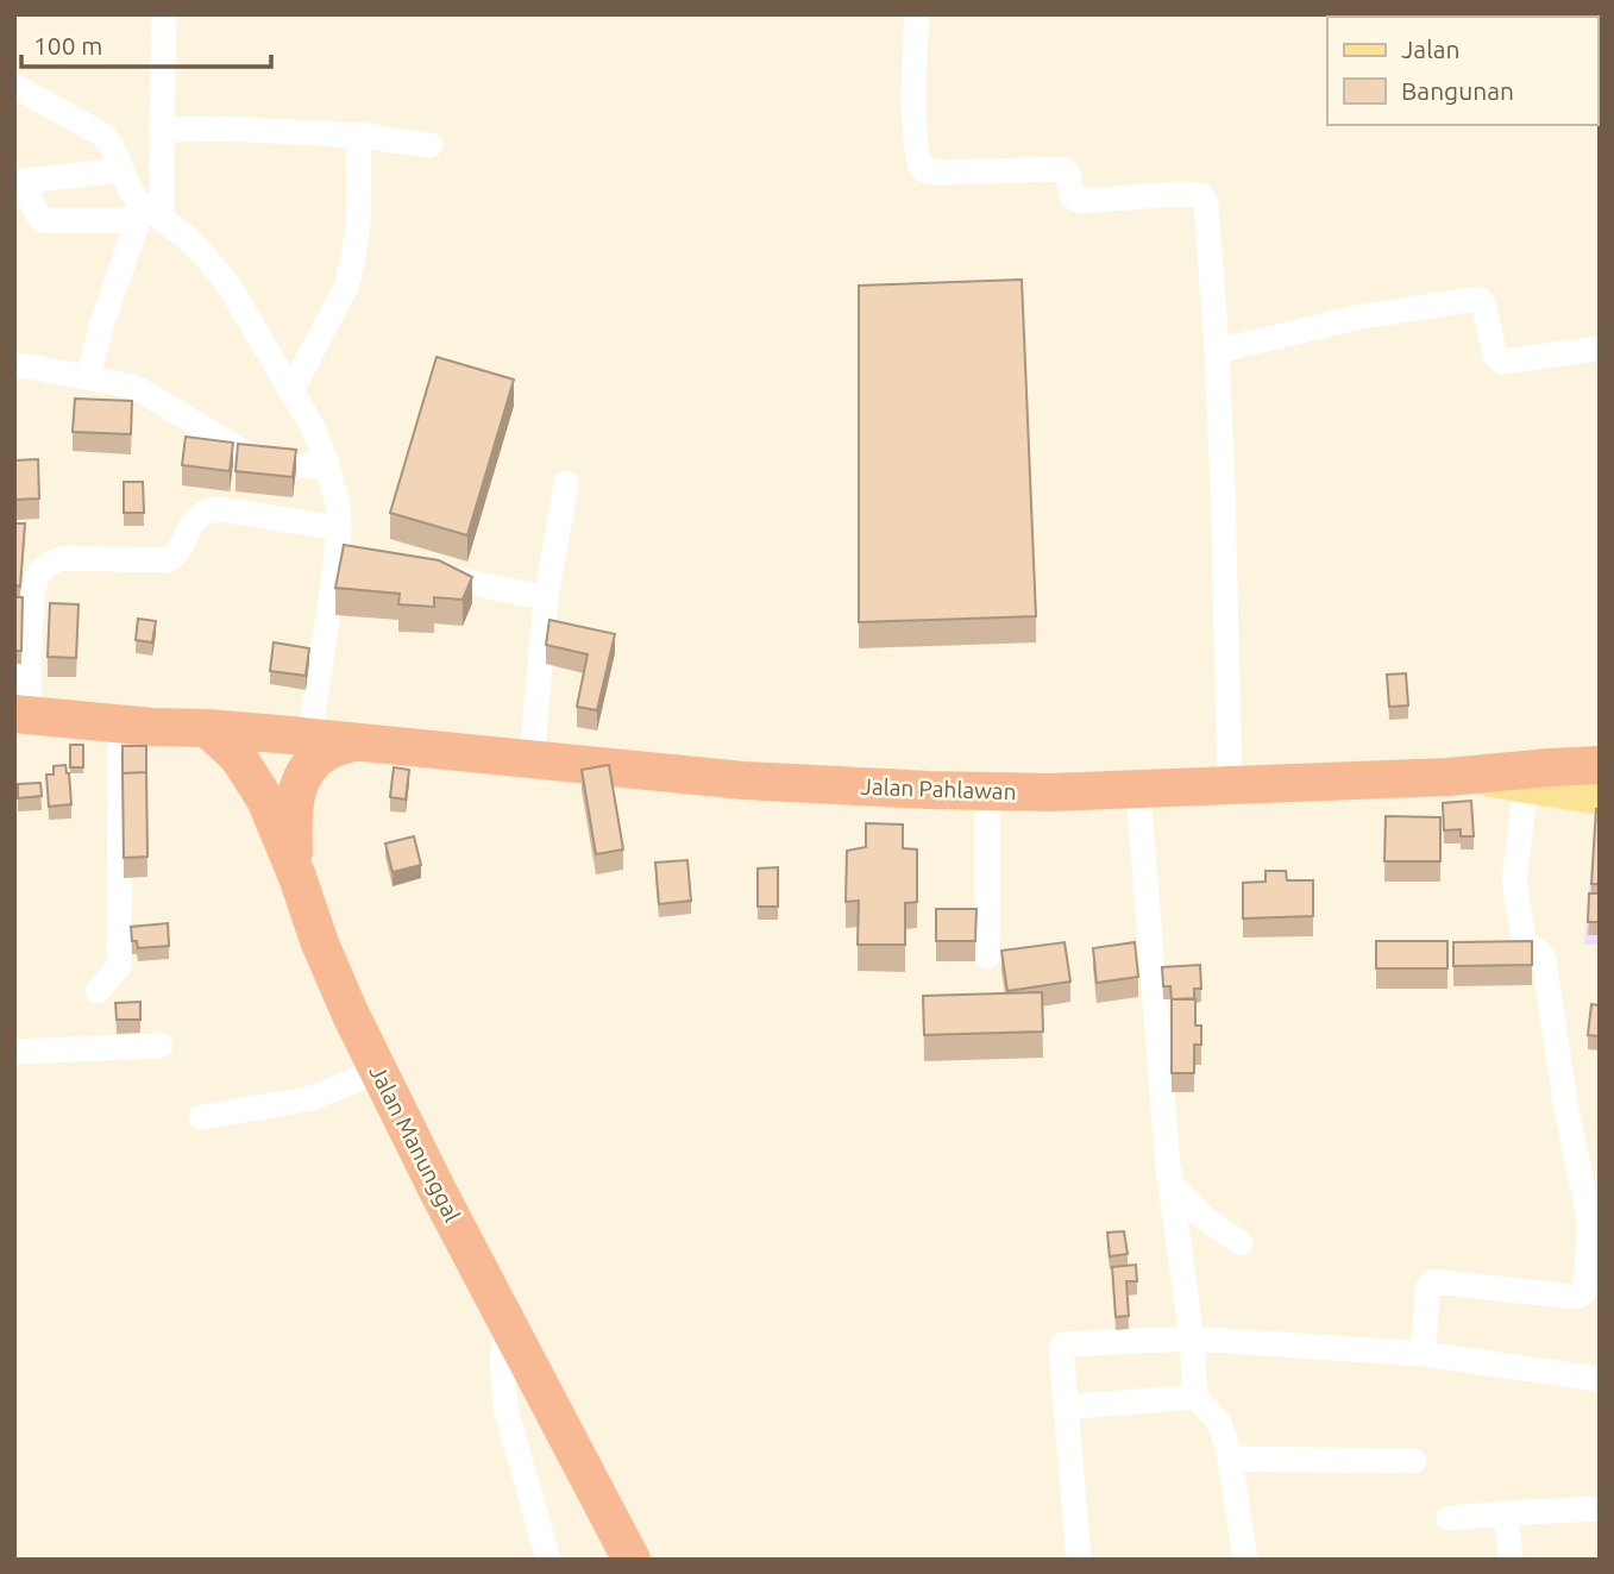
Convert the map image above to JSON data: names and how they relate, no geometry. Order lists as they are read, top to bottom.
{
  "streets": {
    "highway": ["Jalan Pahlawan", "Jalan Manunggal"]
  },
  "crossings": [
    ["Jalan Pahlawan", "Jalan Manunggal"]
  ],
  "legend": ["Jalan", "Bangunan"],
  "scale_bar": "100 m"
}
